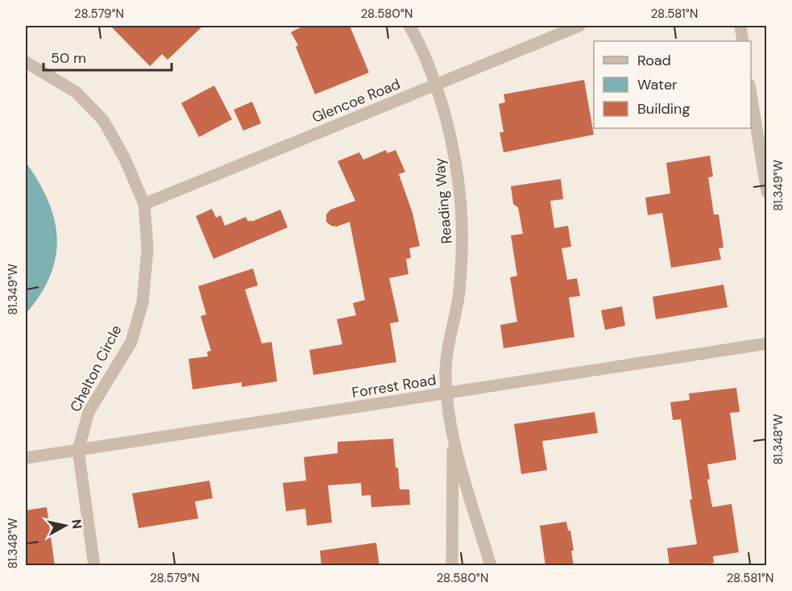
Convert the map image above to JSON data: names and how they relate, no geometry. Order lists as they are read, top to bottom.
{
  "streets": {
    "street": [
      "Glencoe Road",
      "Reading Way",
      "Chelton Circle",
      "Forrest Road"
    ]
  },
  "crossings": [
    ["Glencoe Road", "Reading Way"],
    ["Glencoe Road", "Chelton Circle"],
    ["Reading Way", "Forrest Road"],
    ["Chelton Circle", "Forrest Road"]
  ],
  "legend": ["Road", "Water", "Building"],
  "scale_bar": "50 m",
  "north": "right",
  "coordinates": [
    "28.579°N",
    "28.580°N",
    "28.581°N",
    "81.349°W",
    "81.348°W"
  ]
}
